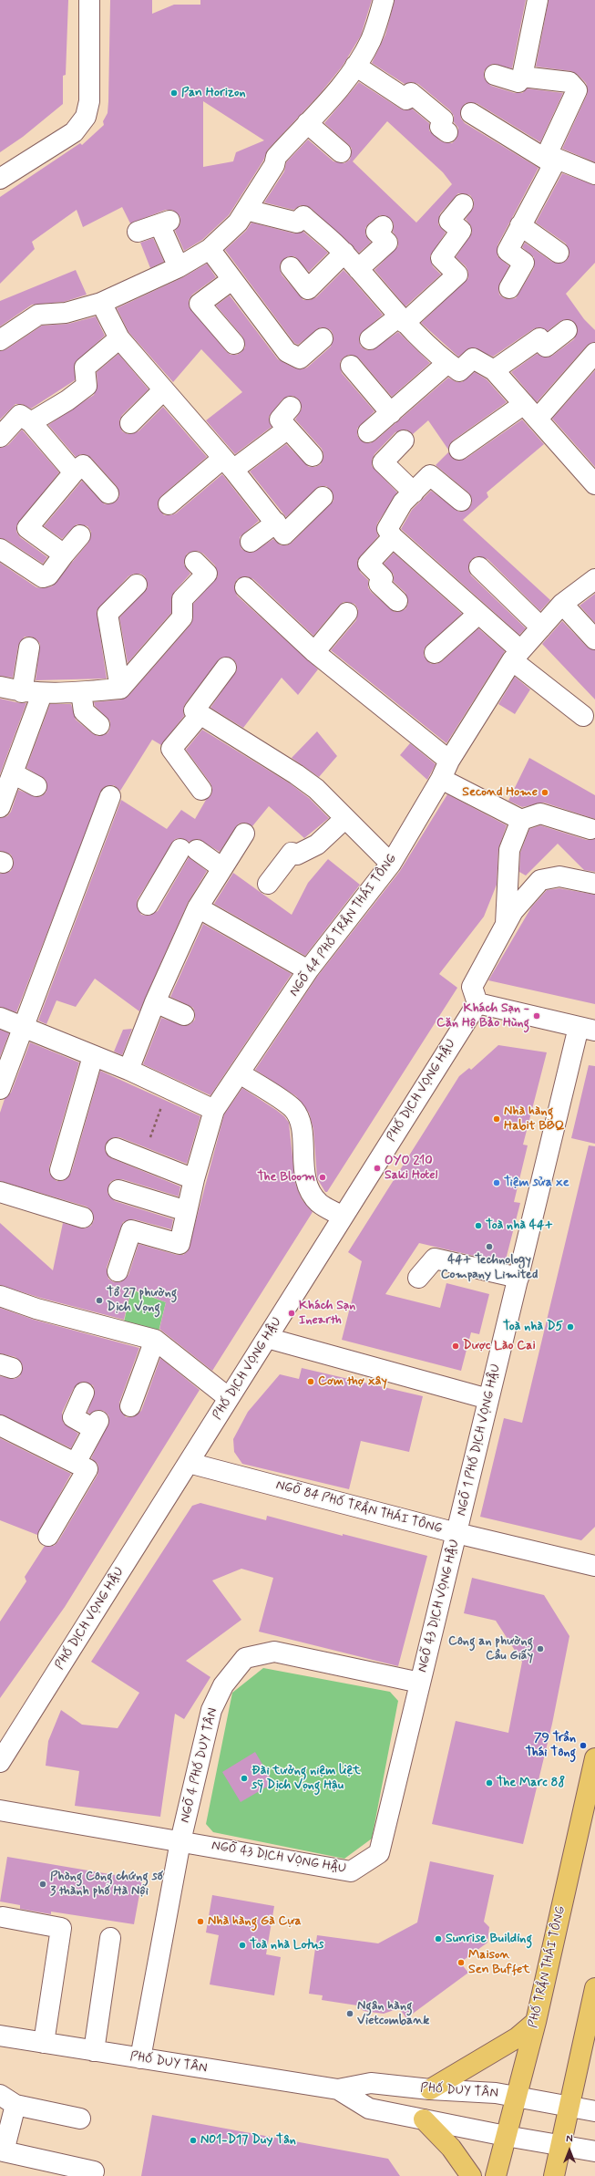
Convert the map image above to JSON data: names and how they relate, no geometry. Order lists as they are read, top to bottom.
{
  "streets": {
    "main road": ["PHỐ TRẦN THÁI TÔNG"],
    "street": [
      "NGÕ 44 PHỐ TRẦN THÁI TÔNG",
      "PHỐ DỊCH VỌNG HẬU",
      "NGÕ 1 PHỐ DỊCH VỌNG HẬU",
      "NGÕ 84 PHỐ TRẦN THÁI TÔNG",
      "NGÕ 43 DỊCH VỌNG HẬU",
      "NGÕ 4 PHỐ DUY TÂN",
      "PHỐ DUY TÂN"
    ]
  },
  "crossings": [
    ["PHỐ DỊCH VỌNG HẬU", "NGÕ 84 PHỐ TRẦN THÁI TÔNG"],
    ["NGÕ 1 PHỐ DỊCH VỌNG HẬU", "NGÕ 84 PHỐ TRẦN THÁI TÔNG"],
    ["NGÕ 1 PHỐ DỊCH VỌNG HẬU", "NGÕ 43 DỊCH VỌNG HẬU"],
    ["NGÕ 84 PHỐ TRẦN THÁI TÔNG", "NGÕ 43 DỊCH VỌNG HẬU"],
    ["NGÕ 43 DỊCH VỌNG HẬU", "NGÕ 4 PHỐ DUY TÂN"],
    ["NGÕ 4 PHỐ DUY TÂN", "PHỐ DUY TÂN"],
    ["PHỐ TRẦN THÁI TÔNG", "PHỐ DUY TÂN"]
  ],
  "places": [
    "Pan Horizon",
    "Second Home",
    "Khách Sạn - Căn Hộ Bảo Hùng",
    "Nhà hàng Habit BBQ",
    "OYO 210 Saki Hotel",
    "The Bloom",
    "Tiệm sửa xe",
    "Toà nhà 44+",
    "44+ Technology Company Limited",
    "Tổ 27 phường Dịch Vọng",
    "Khách Sạn Inearth",
    "Toà nhà D5",
    "Dược Lào Cai",
    "Cơm thợ xây",
    "Công an phường Cầu Giấy",
    "79 Trần Thái Tông",
    "Đài tưởng niệm liệt sỹ Dịch Vọng Hậu",
    "The Marc 88",
    "Phòng Công chứng số 3 thành phố Hà Nội",
    "Nhà hàng Gà Cựa",
    "Sunrise Building",
    "Toà nhà Lotus",
    "Maison Sen Buffet",
    "Ngân hàng Vietcombank",
    "N01-D17 Duy Tân"
  ],
  "north": "top"
}
